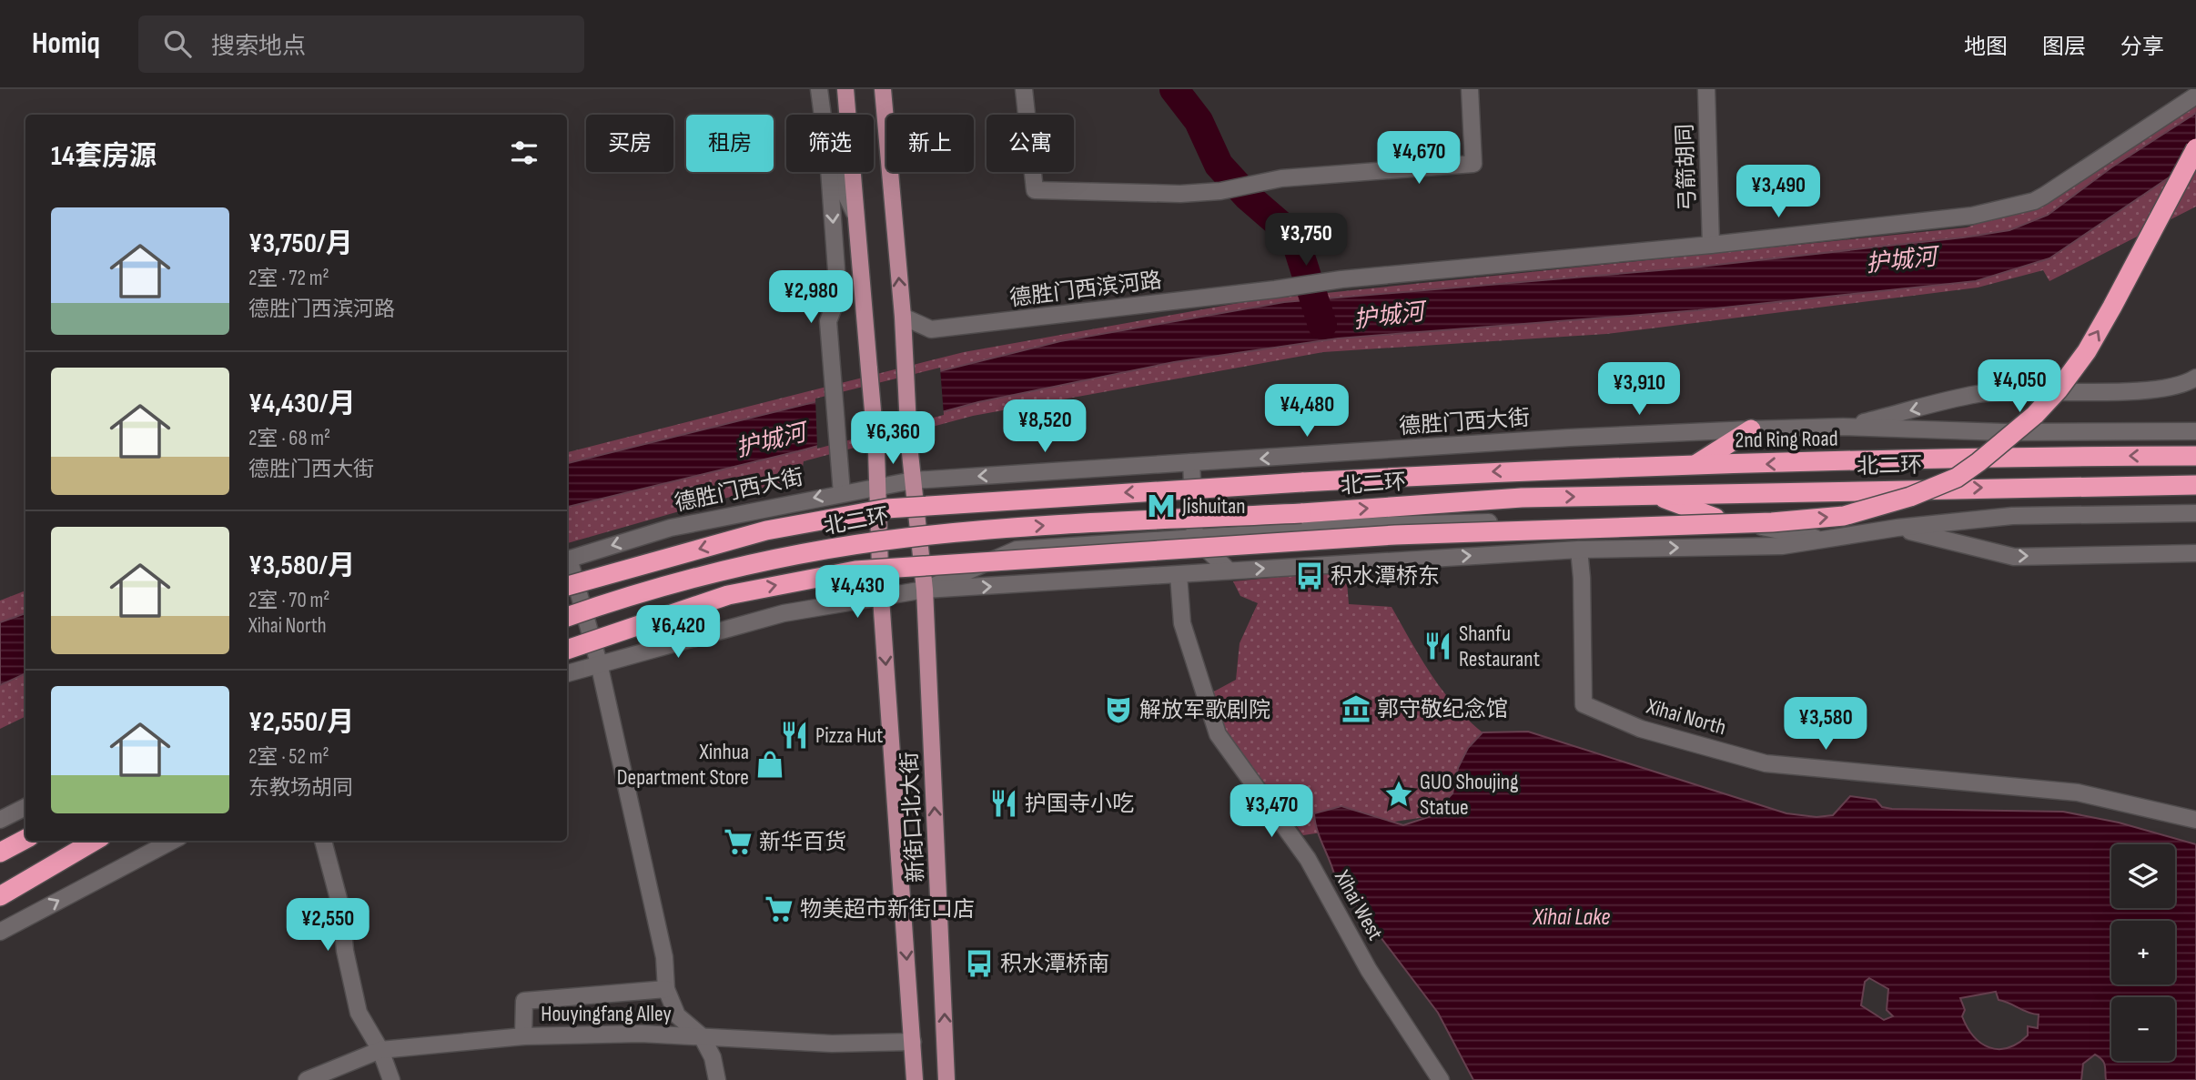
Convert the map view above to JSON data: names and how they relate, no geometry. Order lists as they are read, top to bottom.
{
  "streets": {
    "highway": ["2nd Ring Road", "北二环"],
    "main road": ["新街口北大街"],
    "street": [
      "弓箭胡同",
      "德胜门西滨河路",
      "德胜门西大街",
      "Xihai North",
      "Xihai West",
      "Houyingfang Alley"
    ]
  },
  "crossings": [
    ["弓箭胡同", "德胜门西滨河路"],
    ["德胜门西滨河路", "新街口北大街"],
    ["德胜门西大街", "新街口北大街"],
    ["2nd Ring Road", "北二环"],
    ["新街口北大街", "Houyingfang Alley"]
  ],
  "water": ["护城河", "Xihai Lake"],
  "places": {
    "metro station": ["Jishuitan"],
    "bus stop": ["积水潭桥东", "积水潭桥南"],
    "restaurant": ["Shanfu Restaurant", "Pizza Hut", "护国寺小吃"],
    "museum": ["郭守敬纪念馆"],
    "theatre": ["解放军歌剧院"],
    "shop": ["Xinhua Department Store"],
    "place": ["GUO Shoujing Statue"],
    "supermarket": ["新华百货", "物美超市新街口店"]
  },
  "page": {
    "header": "Homiq",
    "search": "搜索地点",
    "nav": ["地图", "图层", "分享"],
    "chip": [
      "买房",
      "租房",
      "筛选",
      "新上",
      "公寓"
    ],
    "heading": "14套房源",
    "price": [
      "¥4,670",
      "¥3,490",
      "¥3,750",
      "¥2,980",
      "¥4,050",
      "¥3,910",
      "¥4,480",
      "¥8,520",
      "¥6,360",
      "¥4,430",
      "¥6,420",
      "¥3,580",
      "¥3,470",
      "¥2,550"
    ],
    "list": [
      {
        "name": "¥3,750/月",
        "note": "2室 · 72 m² · 德胜门西滨河路"
      },
      {
        "name": "¥4,430/月",
        "note": "2室 · 68 m² · 德胜门西大街"
      },
      {
        "name": "¥3,580/月",
        "note": "2室 · 70 m² · Xihai North"
      },
      {
        "name": "¥2,550/月",
        "note": "2室 · 52 m² · 东教场胡同"
      }
    ],
    "map_buttons": ["+", "−"]
  }
}
